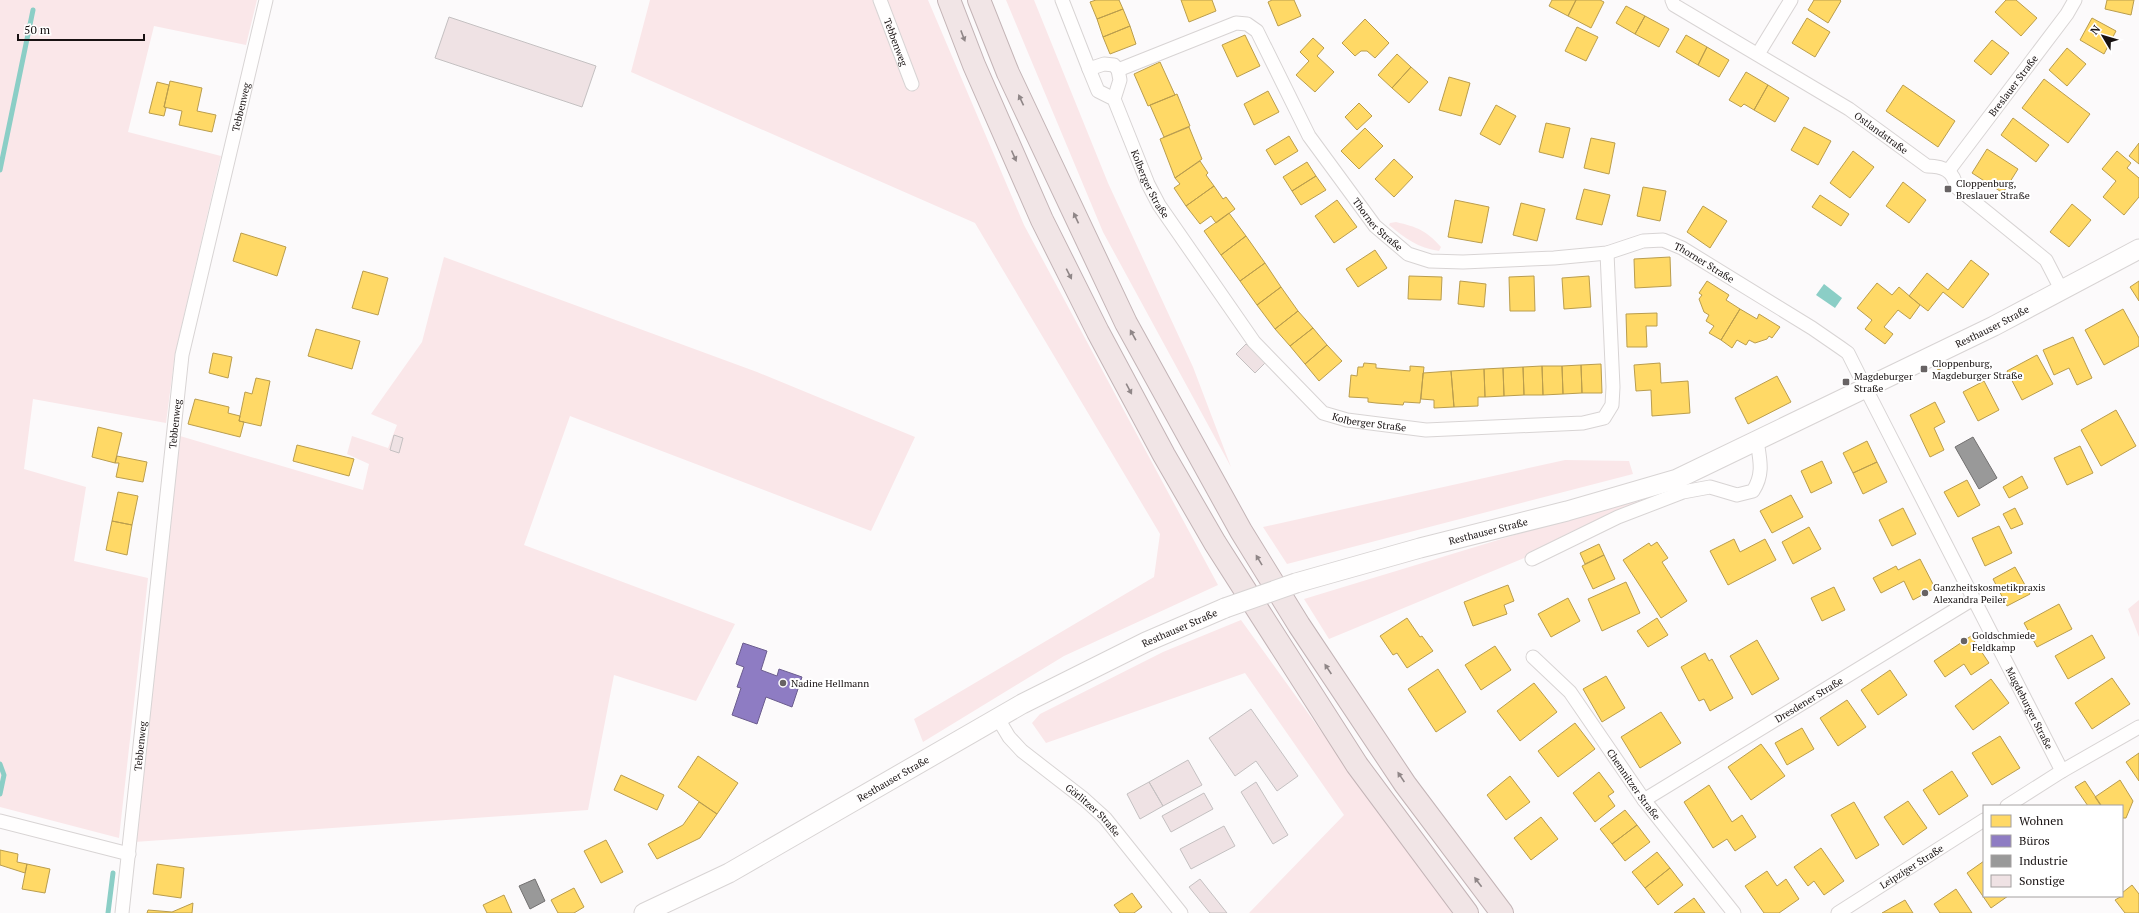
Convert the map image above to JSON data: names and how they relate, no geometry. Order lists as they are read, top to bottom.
{
  "streets": {
    "street": [
      "Tebbenweg",
      "Breslauer Straße",
      "Ostlandstraße",
      "Kolberger Straße",
      "Thorner Straße",
      "Resthauser Straße",
      "Dresdener Straße",
      "Magdeburger Straße",
      "Chemnitzer Straße",
      "Görlitzer Straße",
      "Leipziger Straße"
    ]
  },
  "crossings": [
    ["Breslauer Straße", "Ostlandstraße"],
    ["Kolberger Straße", "Thorner Straße"],
    ["Thorner Straße", "Resthauser Straße"],
    ["Thorner Straße", "Magdeburger Straße"],
    ["Resthauser Straße", "Magdeburger Straße"],
    ["Resthauser Straße", "Görlitzer Straße"],
    ["Dresdener Straße", "Magdeburger Straße"],
    ["Dresdener Straße", "Chemnitzer Straße"]
  ],
  "places": {
    "transit": ["Cloppenburg, Breslauer Straße", "Cloppenburg, Magdeburger Straße", "Magdeburger Straße"],
    "other": ["Ganzheitskosmetikpraxis Alexandra Peiler", "Goldschmiede Feldkamp", "Nadine Hellmann"]
  },
  "legend": [
    "Wohnen",
    "Büros",
    "Industrie",
    "Sonstige"
  ],
  "scale_bar": "50 m",
  "north": "top left"
}
